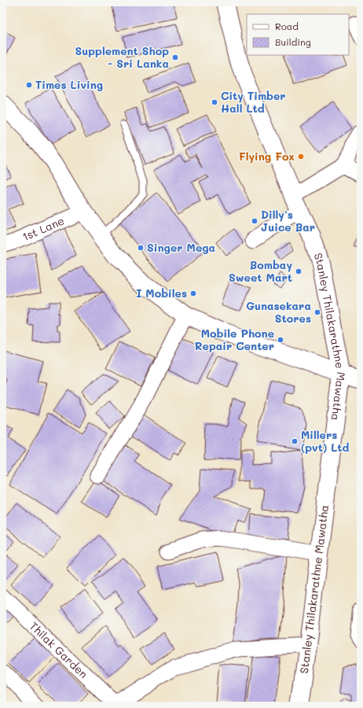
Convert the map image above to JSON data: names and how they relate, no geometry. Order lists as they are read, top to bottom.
{
  "streets": {
    "main road": ["Stanley Thilakarathne Mawatha"],
    "street": ["1st Lane", "Thilak Garden"]
  },
  "places": [
    "Supplement Shop - Sri Lanka",
    "Times Living",
    "City Timber Hall Ltd",
    "Flying Fox",
    "Dilly's Juice Bar",
    "Singer Mega",
    "Bombay Sweet Mart",
    "I Mobiles",
    "Gunasekara Stores",
    "Mobile Phone Repair Center",
    "Millers (pvt) Ltd"
  ],
  "legend": ["Road", "Building"]
}
